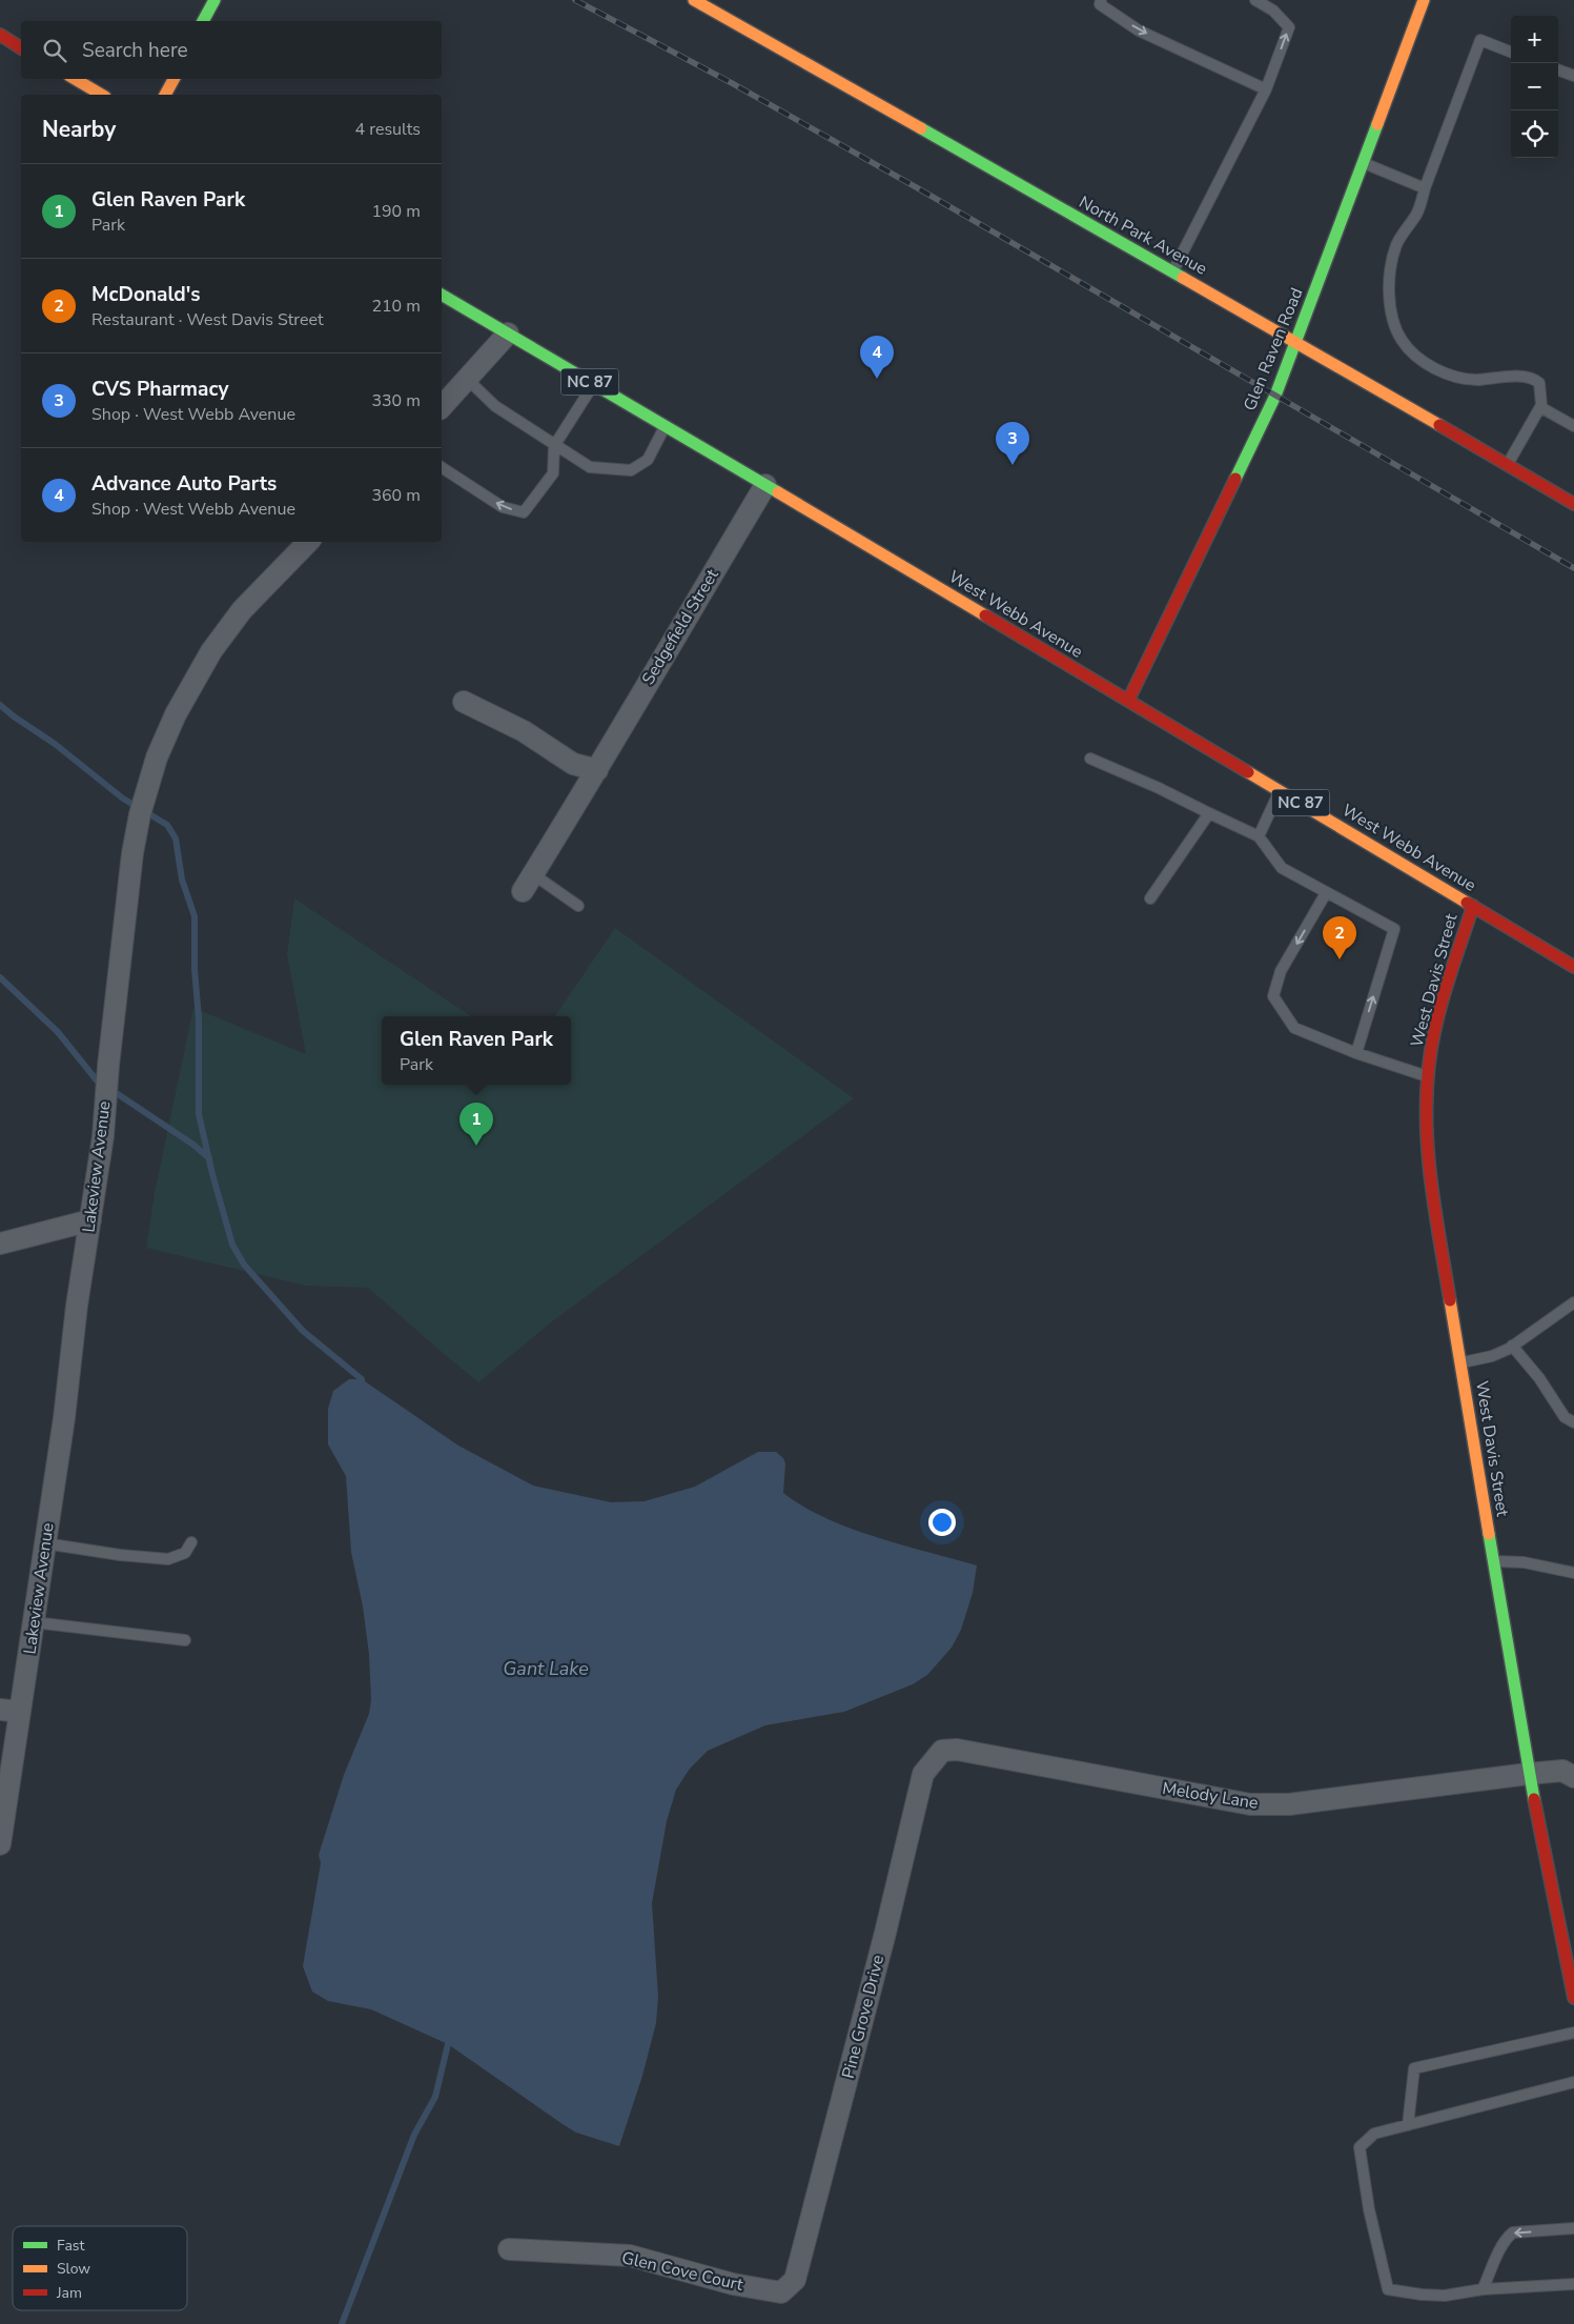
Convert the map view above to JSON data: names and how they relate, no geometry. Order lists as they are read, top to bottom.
{
  "streets": {
    "main road": [
      "North Park Avenue",
      "Glen Raven Road",
      "NC 87",
      "West Webb Avenue",
      "West Davis Street"
    ],
    "street": [
      "Sedgefield Street",
      "Lakeview Avenue",
      "Melody Lane",
      "Pine Grove Drive",
      "Glen Cove Court"
    ]
  },
  "crossings": [
    ["North Park Avenue", "Glen Raven Road"],
    ["Glen Raven Road", "West Webb Avenue"],
    ["West Webb Avenue", "Sedgefield Street"],
    ["West Webb Avenue", "West Davis Street"],
    ["West Davis Street", "Melody Lane"],
    ["Melody Lane", "Pine Grove Drive"],
    ["Pine Grove Drive", "Glen Cove Court"]
  ],
  "water": ["Gant Lake"],
  "legend": ["Fast", "Slow", "Jam"],
  "page": {
    "map_buttons": ["+", "−"],
    "search": "Search here",
    "heading": ["Nearby", "4 results"],
    "list": [
      {
        "mark": "1",
        "name": "Glen Raven Park",
        "note": "Park",
        "value": "190 m"
      },
      {
        "mark": "2",
        "name": "McDonald's",
        "note": "Restaurant · West Davis Street",
        "value": "210 m"
      },
      {
        "mark": "3",
        "name": "CVS Pharmacy",
        "note": "Shop · West Webb Avenue",
        "value": "330 m"
      },
      {
        "mark": "4",
        "name": "Advance Auto Parts",
        "note": "Shop · West Webb Avenue",
        "value": "360 m"
      }
    ],
    "pins": [
      "4",
      "3",
      "2",
      "1"
    ],
    "popup": ["Glen Raven Park", "Park"]
  }
}
